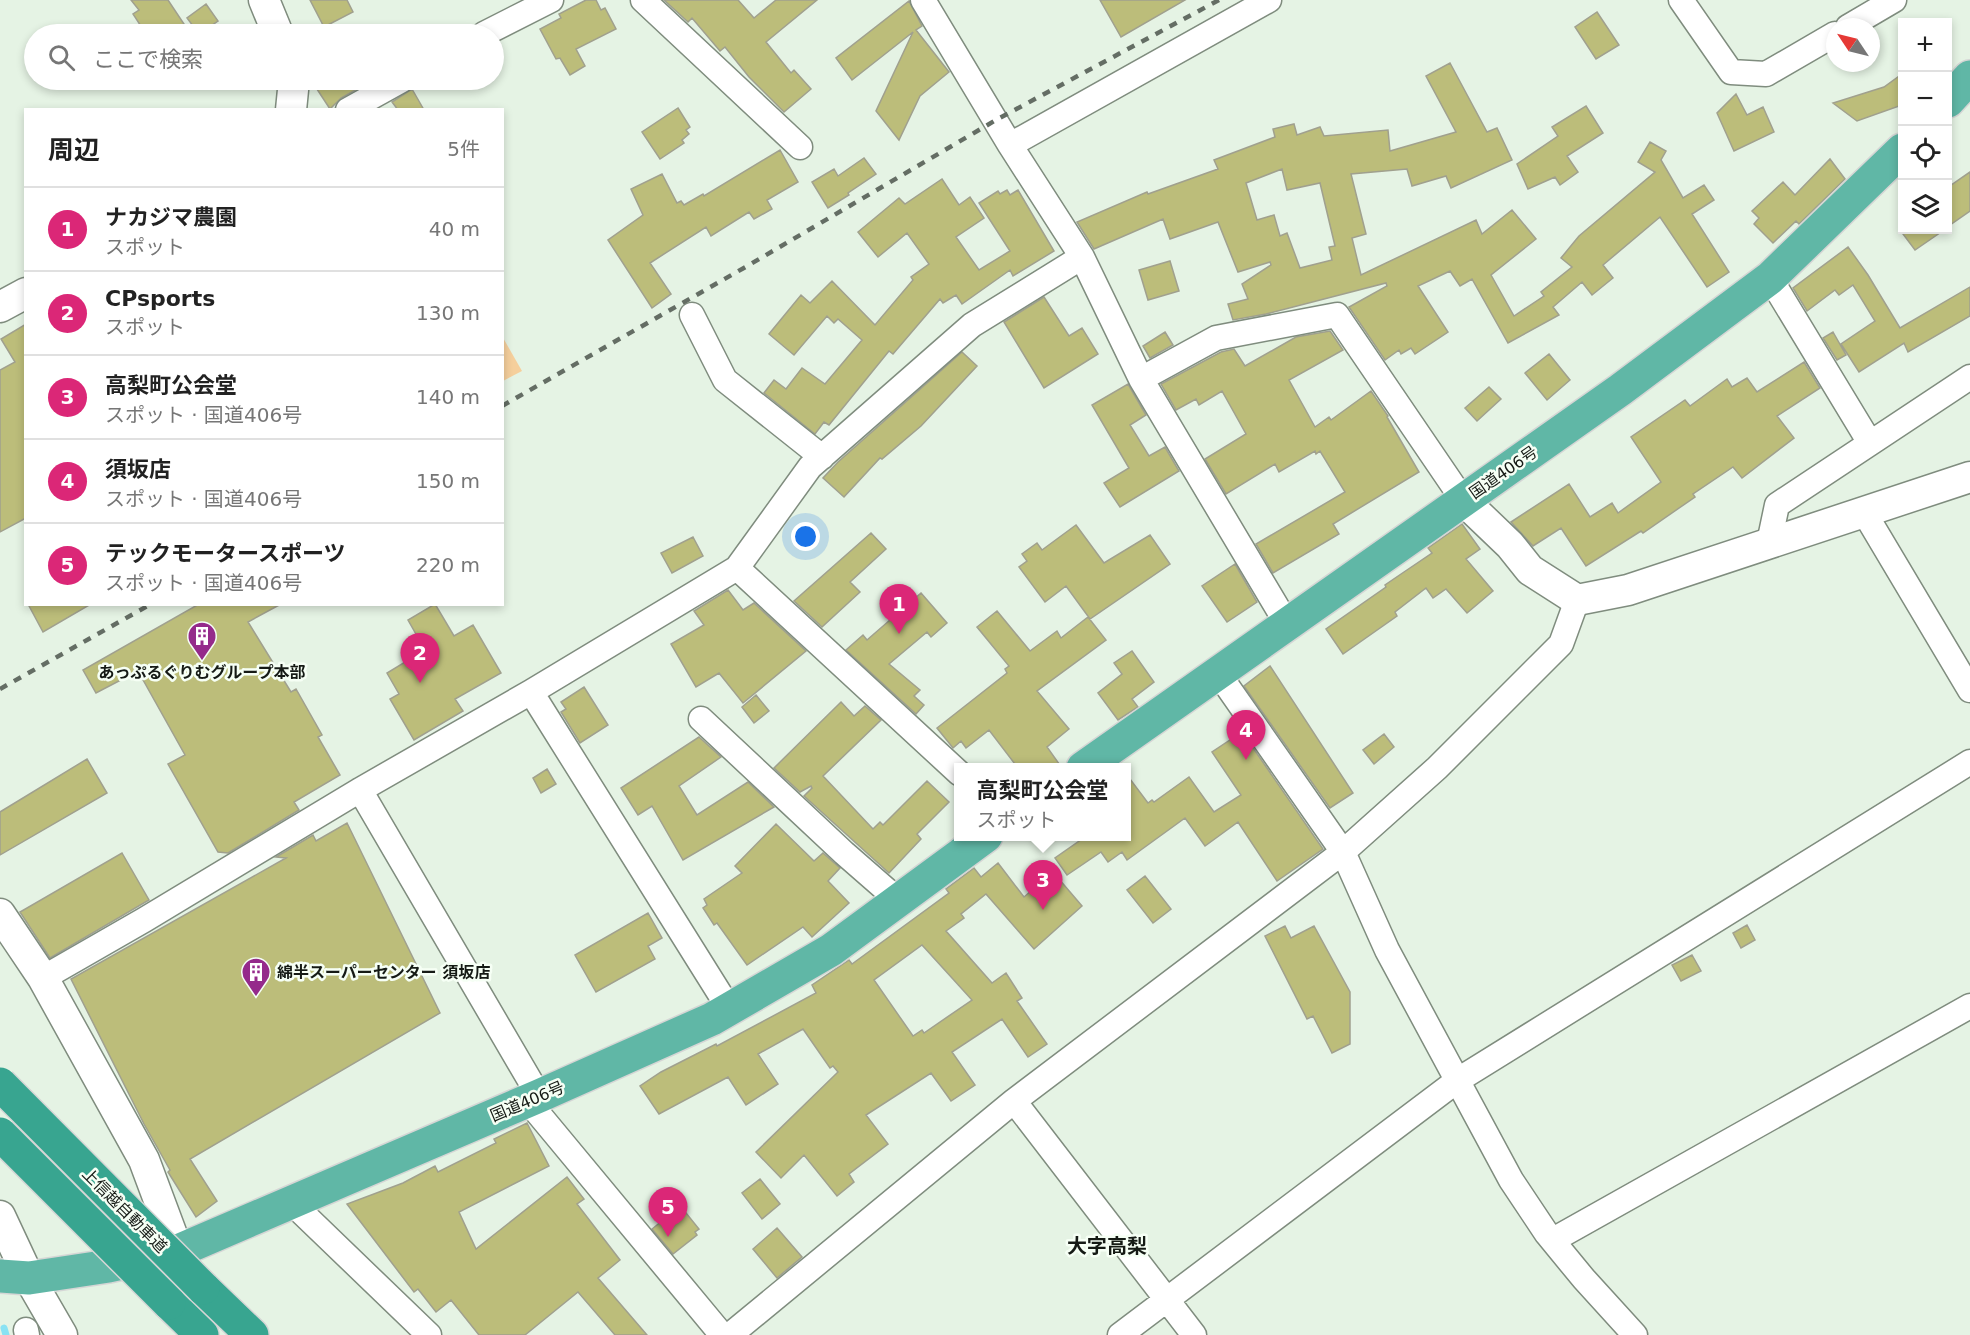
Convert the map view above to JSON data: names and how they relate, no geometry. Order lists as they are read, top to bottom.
{
  "streets": {
    "highway": ["国道406号", "上信越自動車道"]
  },
  "districts": ["大字高梨"],
  "places": {
    "building": ["あっぷるぐりむグループ本部", "綿半スーパーセンター 須坂店"]
  },
  "north": "top left",
  "page": {
    "map_buttons": ["+", "−"],
    "search": "ここで検索",
    "heading": ["周辺", "5件"],
    "list": [
      {
        "mark": "1",
        "name": "ナカジマ農園",
        "note": "スポット",
        "value": "40 m"
      },
      {
        "mark": "2",
        "name": "CPsports",
        "note": "スポット",
        "value": "130 m"
      },
      {
        "mark": "3",
        "name": "高梨町公会堂",
        "note": "スポット · 国道406号",
        "value": "140 m"
      },
      {
        "mark": "4",
        "name": "須坂店",
        "note": "スポット · 国道406号",
        "value": "150 m"
      },
      {
        "mark": "5",
        "name": "テックモータースポーツ",
        "note": "スポット · 国道406号",
        "value": "220 m"
      }
    ],
    "pins": [
      "1",
      "2",
      "4",
      "3",
      "5"
    ],
    "popup": ["高梨町公会堂", "スポット"]
  }
}
